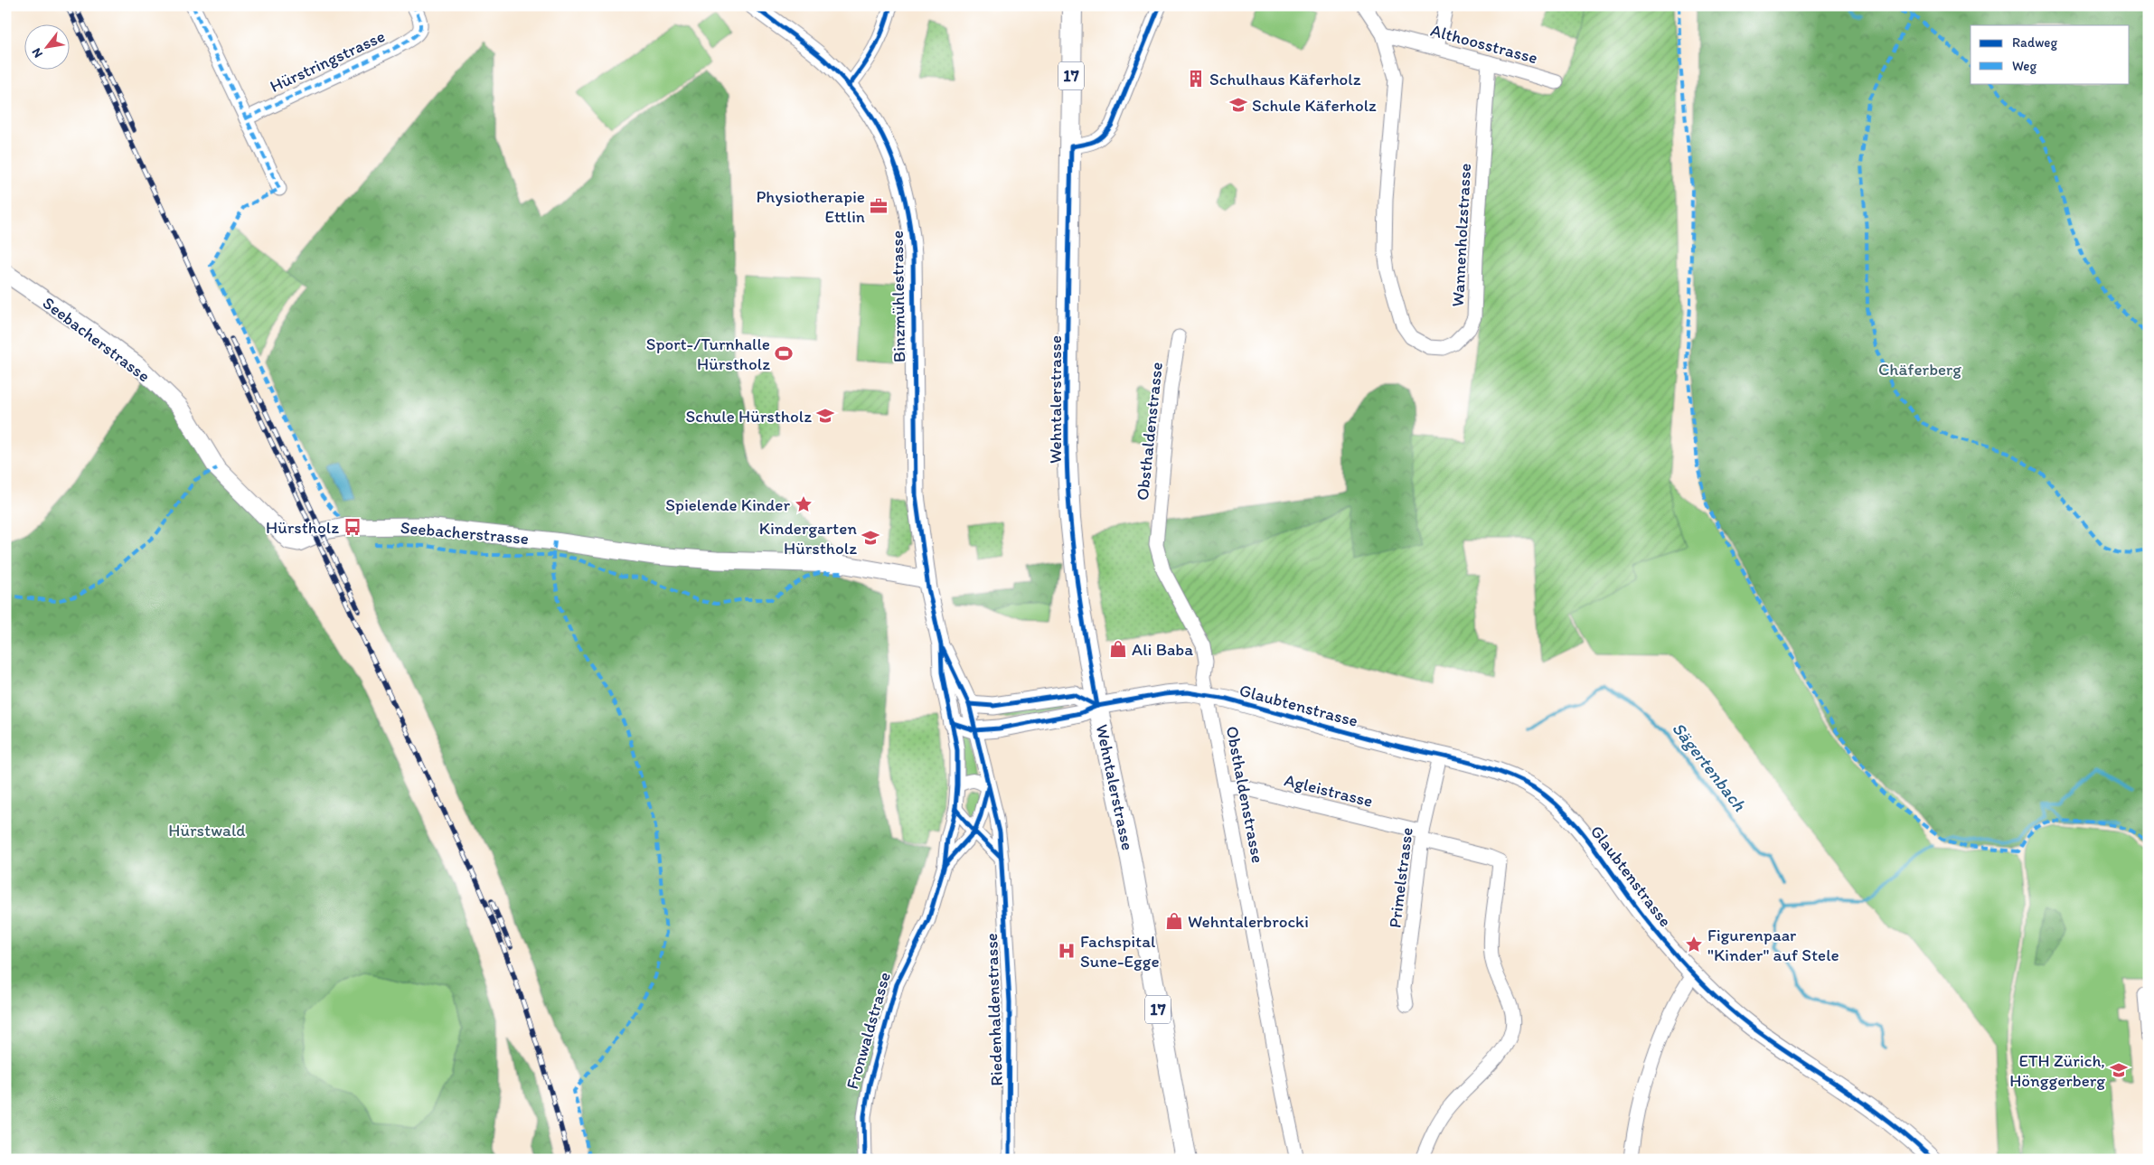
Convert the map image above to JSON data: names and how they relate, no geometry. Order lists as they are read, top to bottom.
{
  "streets": {
    "main road": ["17", "Wehntalerstrasse"],
    "street": [
      "Althoosstrasse",
      "Hürstringstrasse",
      "Wannenholzstrasse",
      "Binzmühlestrasse",
      "Seebacherstrasse",
      "Obsthaldenstrasse",
      "Glaubtenstrasse",
      "Agleistrasse",
      "Primelstrasse",
      "Riedenhaldenstrasse",
      "Fronwaldstrasse"
    ]
  },
  "crossings": [
    ["Althoosstrasse", "Wannenholzstrasse"],
    ["Binzmühlestrasse", "Seebacherstrasse"],
    ["Binzmühlestrasse", "Riedenhaldenstrasse"],
    ["Binzmühlestrasse", "Fronwaldstrasse"],
    ["Wehntalerstrasse", "Glaubtenstrasse"],
    ["Obsthaldenstrasse", "Glaubtenstrasse"],
    ["Obsthaldenstrasse", "Agleistrasse"],
    ["Glaubtenstrasse", "Primelstrasse"],
    ["Agleistrasse", "Primelstrasse"],
    ["Riedenhaldenstrasse", "Fronwaldstrasse"]
  ],
  "water": ["Sägertenbach"],
  "parks": ["Chäferberg", "Hürstwald"],
  "places": {
    "building": ["Schulhaus Käferholz"],
    "school or university": [
      "Schule Käferholz",
      "Schule Hürstholz",
      "Kindergarten Hürstholz",
      "ETH Zürich, Hönggerberg"
    ],
    "office": ["Physiotherapie Ettlin"],
    "sports": ["Sport-/Turnhalle Hürstholz"],
    "place": ["Spielende Kinder", "Figurenpaar \"Kinder\" auf Stele"],
    "bus stop": ["Hürstholz"],
    "shop": ["Ali Baba", "Wehntalerbrocki"],
    "hospital": ["Fachspital Sune-Egge"]
  },
  "legend": ["Radweg", "Weg"],
  "north": "bottom left"
}
